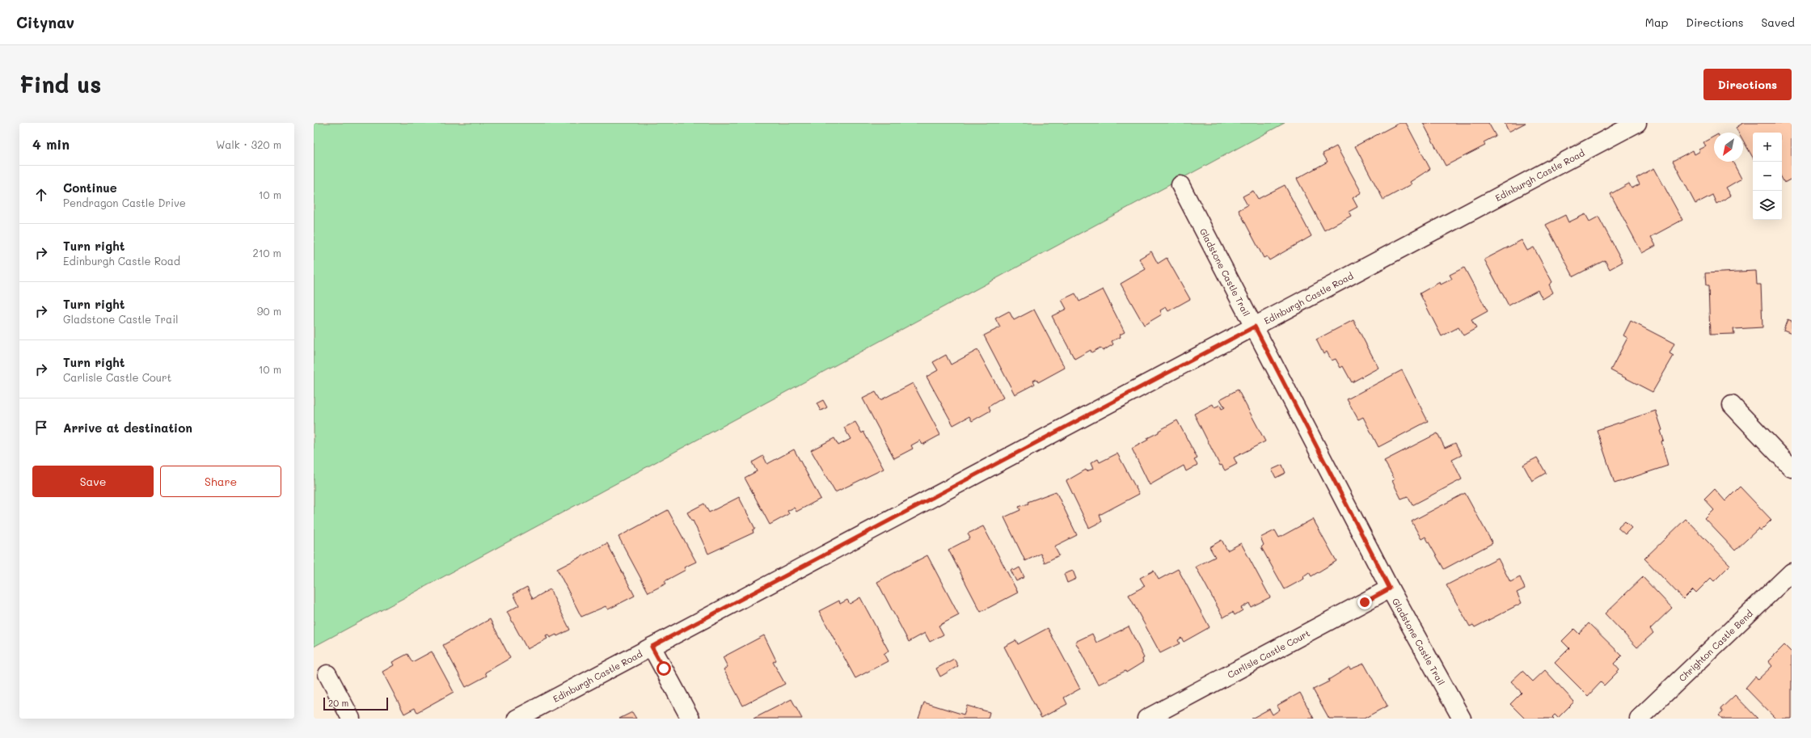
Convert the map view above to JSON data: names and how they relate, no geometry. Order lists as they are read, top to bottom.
{
  "streets": {
    "street": [
      "Edinburgh Castle Road",
      "Gladstone Castle Trail",
      "Chrighton Castle Bend",
      "Carlisle Castle Court"
    ]
  },
  "crossings": [
    ["Edinburgh Castle Road", "Gladstone Castle Trail"],
    ["Gladstone Castle Trail", "Carlisle Castle Court"]
  ],
  "scale_bar": "20 m",
  "north": "bottom left",
  "page": {
    "header": "Citynav",
    "nav": ["Map", "Directions", "Saved"],
    "buttons": [
      "Directions",
      ["Save", "Share"]
    ],
    "title": "Find us",
    "heading": ["4 min", "Walk · 320 m"],
    "map_buttons": ["+", "−"],
    "list": [
      ["Continue", "Pendragon Castle Drive", "10 m"],
      ["Turn right", "Edinburgh Castle Road", "210 m"],
      ["Turn right", "Gladstone Castle Trail", "90 m"],
      ["Turn right", "Carlisle Castle Court", "10 m"],
      "Arrive at destination"
    ],
    "scale": "20 m"
  }
}
